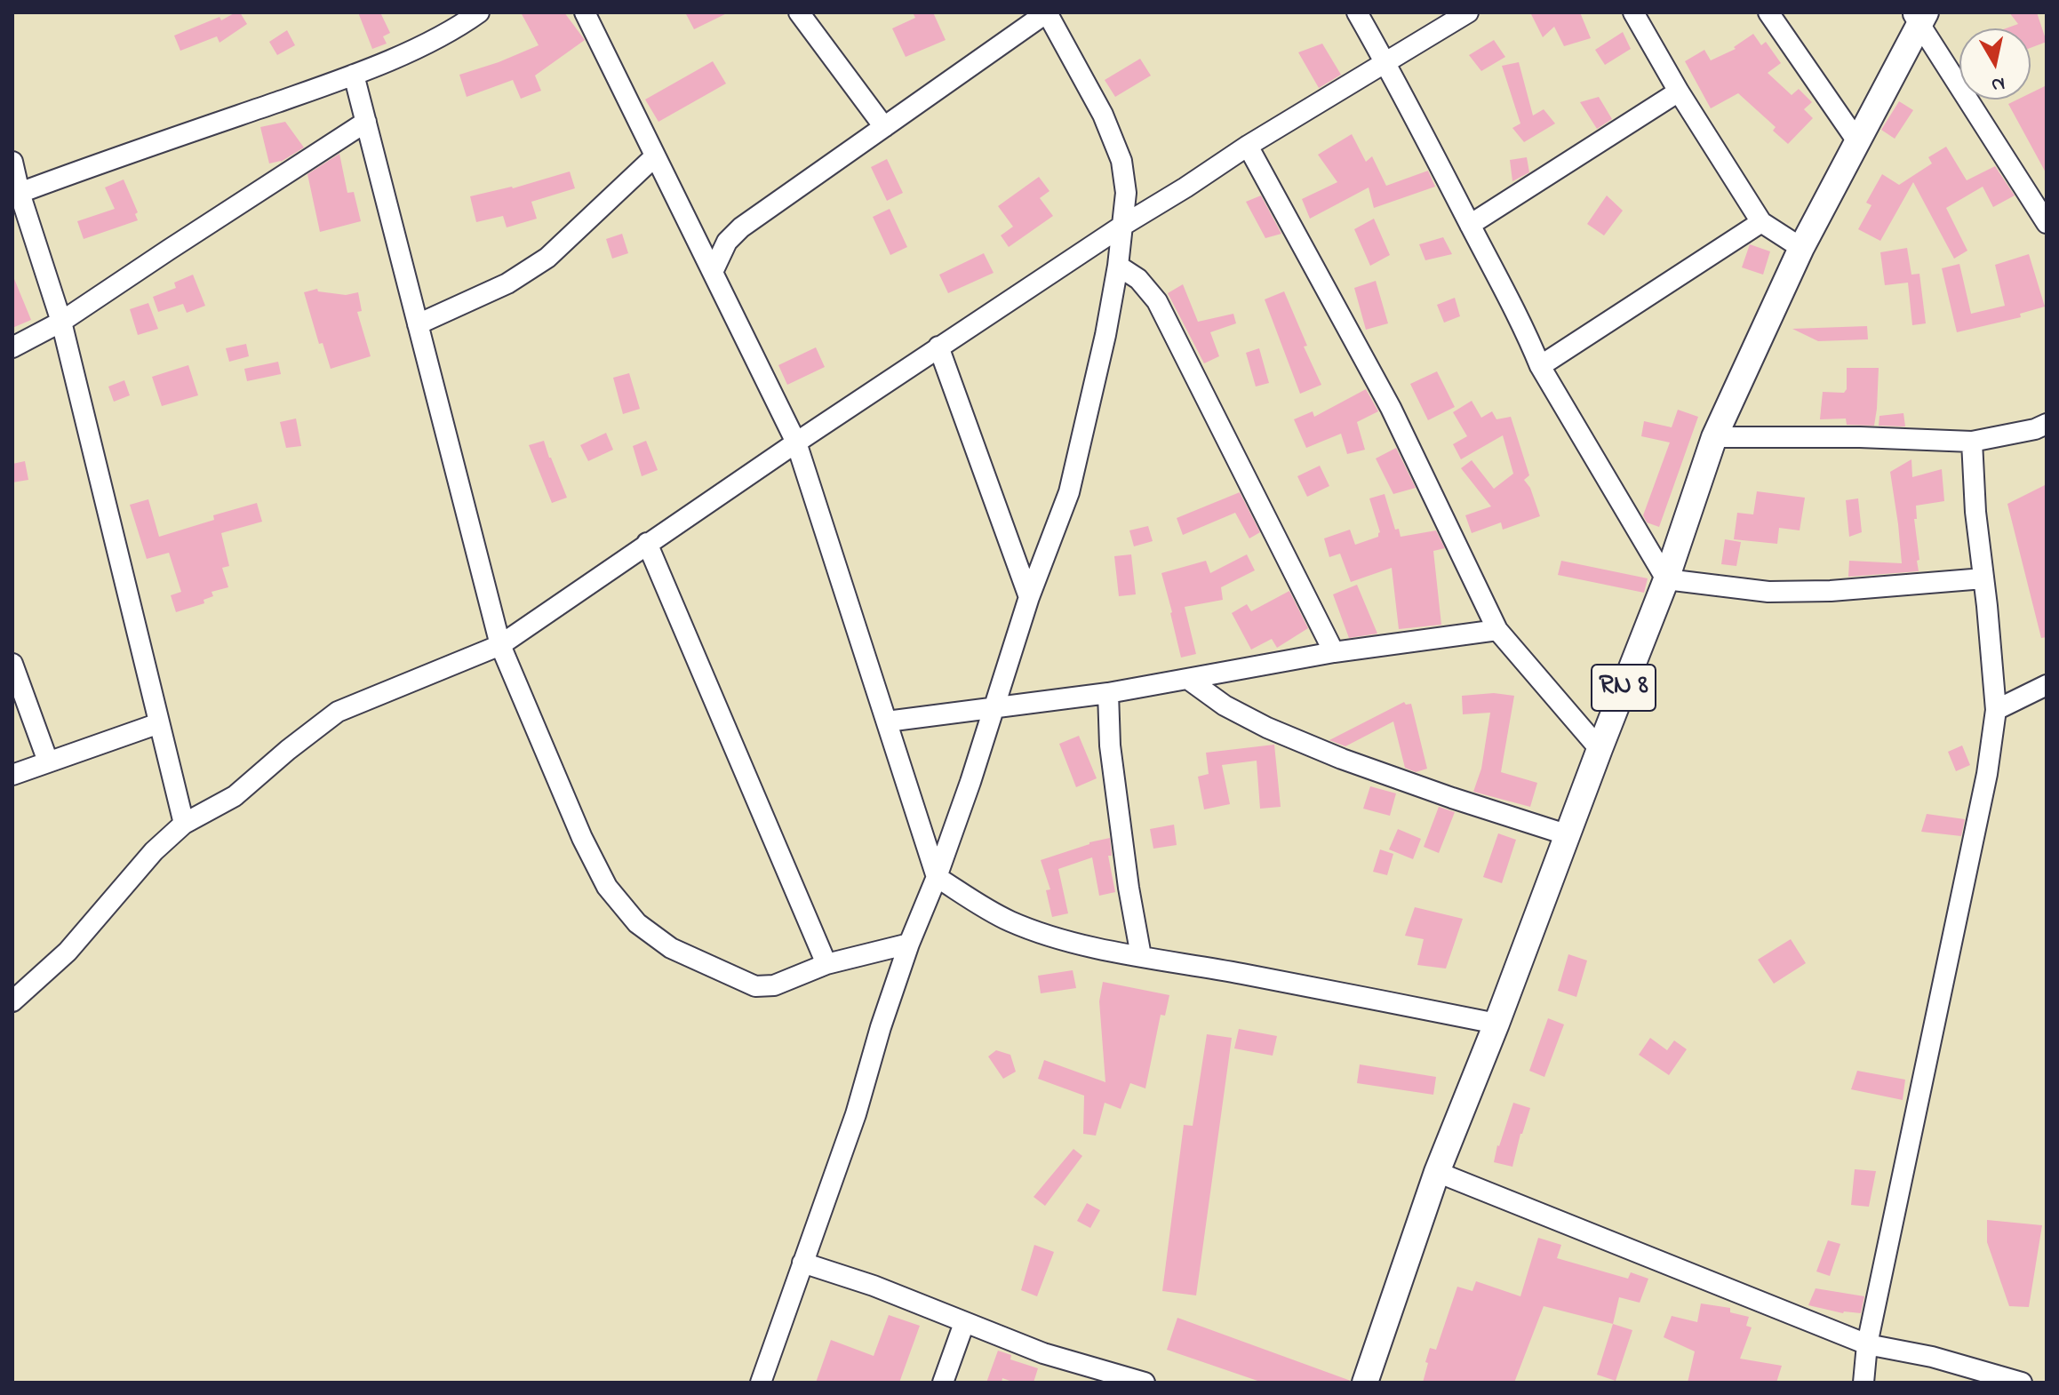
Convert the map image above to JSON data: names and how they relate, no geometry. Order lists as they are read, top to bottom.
{
  "streets": {
    "main road": ["RN 8"]
  },
  "north": "bottom"
}
